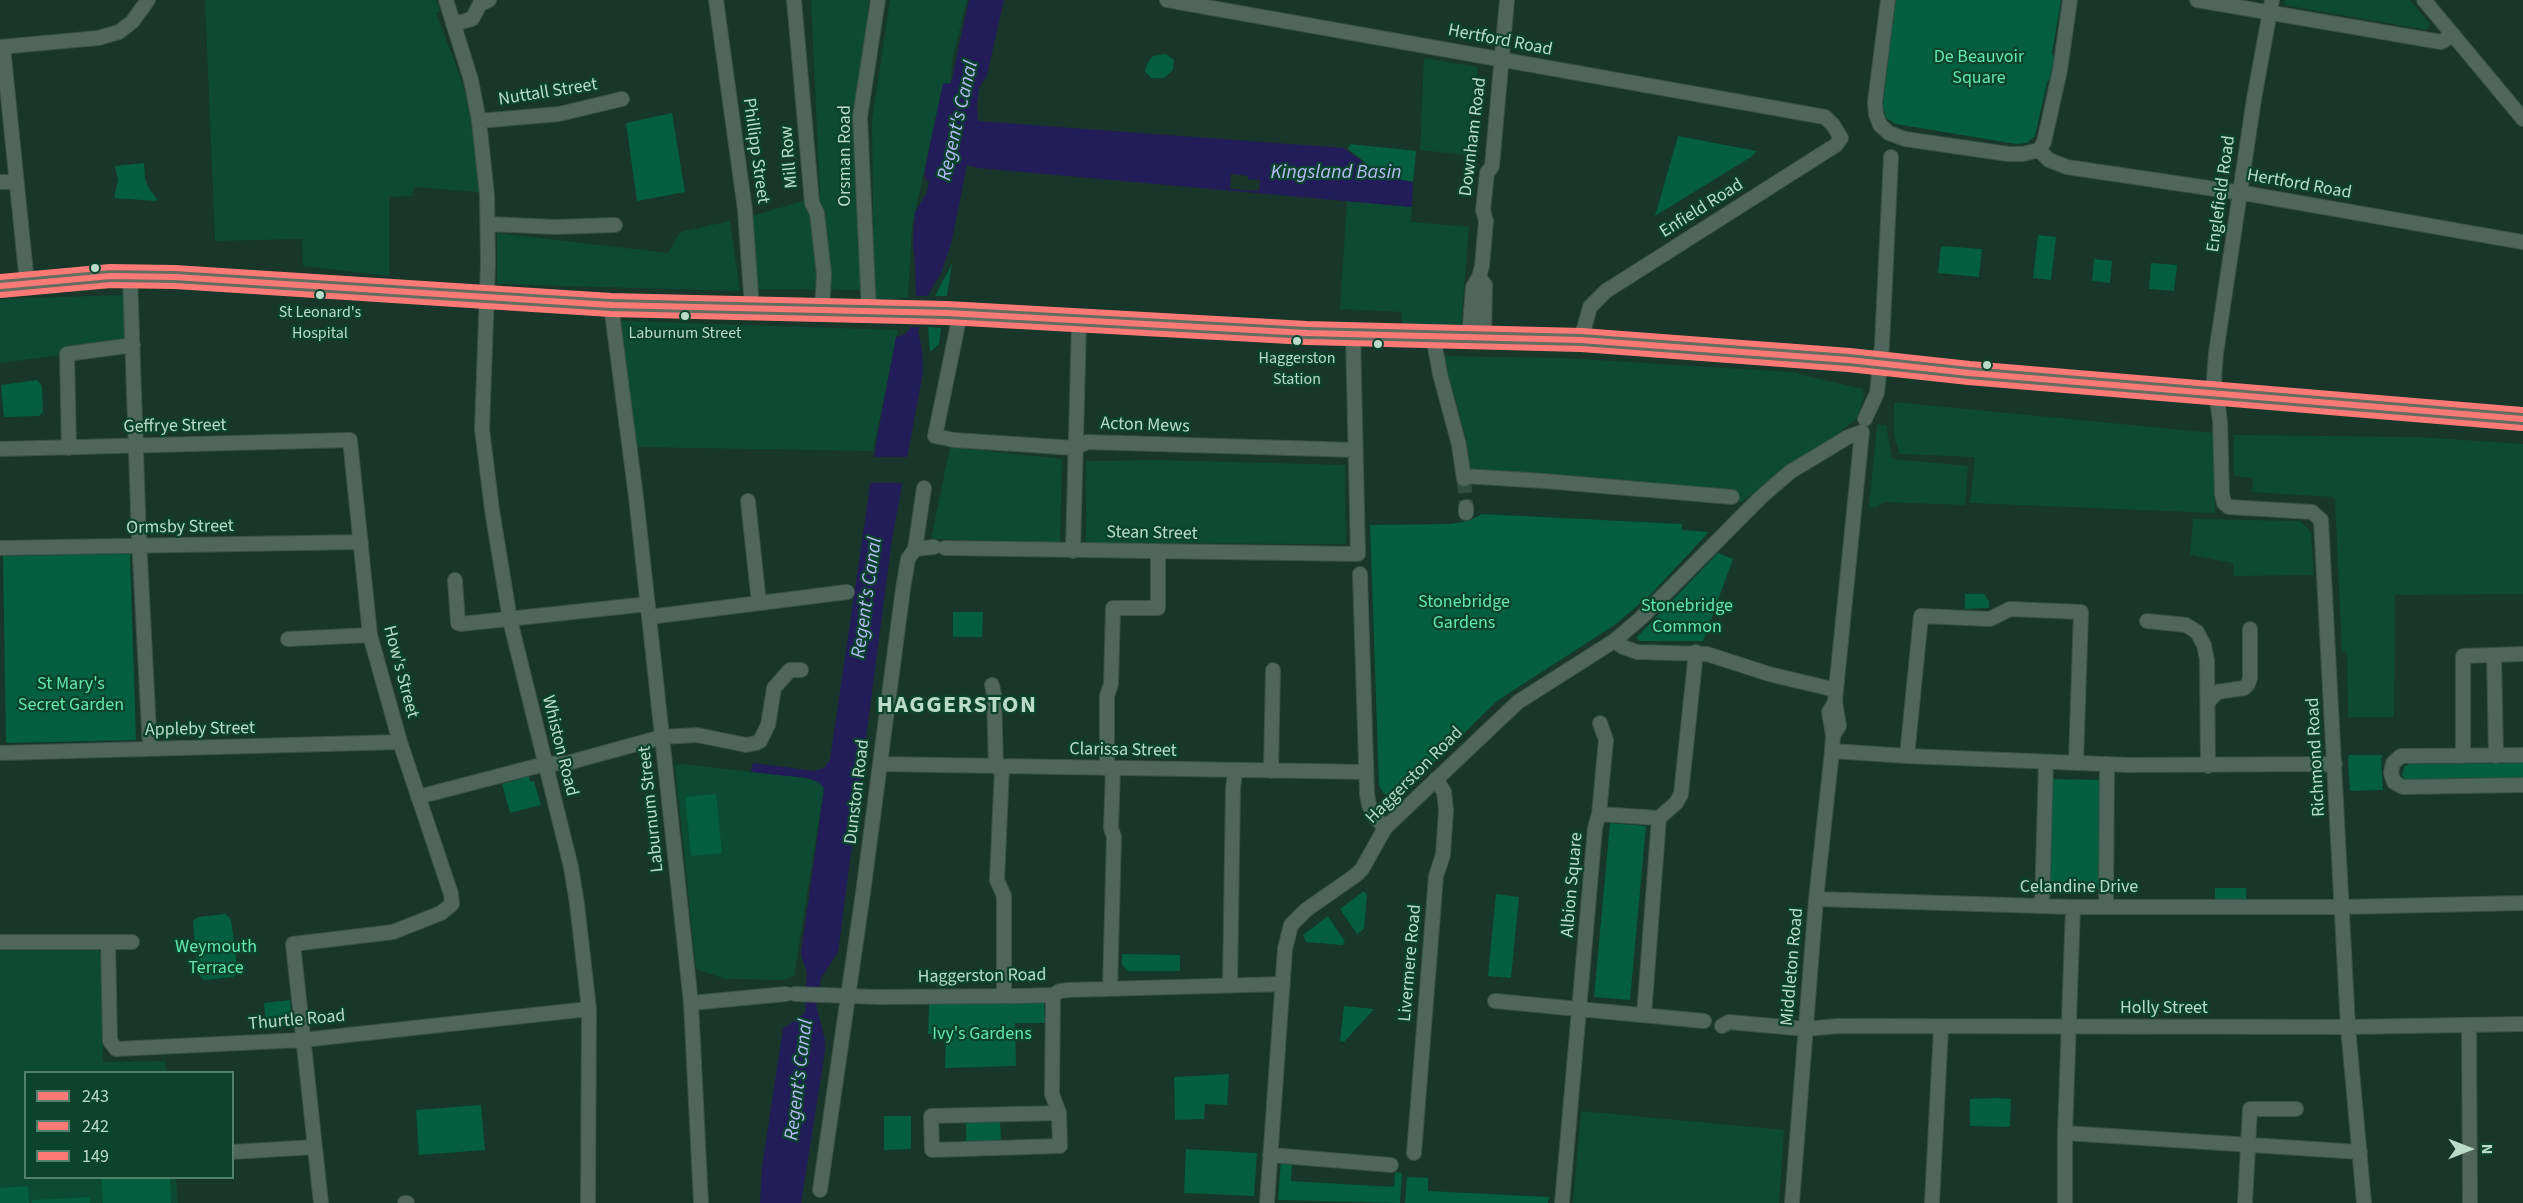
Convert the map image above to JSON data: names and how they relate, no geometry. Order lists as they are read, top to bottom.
{
  "streets": {
    "street": [
      "Hertford Road",
      "Nuttall Street",
      "Downham Road",
      "Phillipp Street",
      "Orsman Road",
      "Mill Row",
      "Englefield Road",
      "Enfield Road",
      "Acton Mews",
      "Geffrye Street",
      "Ormsby Street",
      "Stean Street",
      "How's Street",
      "Appleby Street",
      "Whiston Road",
      "Clarissa Street",
      "Richmond Road",
      "Haggerston Road",
      "Dunston Road",
      "Laburnum Street",
      "Albion Square",
      "Celandine Drive",
      "Livermere Road",
      "Middleton Road",
      "Holly Street",
      "Thurtle Road"
    ]
  },
  "crossings": [
    ["Hertford Road", "Downham Road"],
    ["Hertford Road", "Englefield Road"],
    ["Hertford Road", "Enfield Road"],
    ["Nuttall Street", "Whiston Road"],
    ["Englefield Road", "Richmond Road"],
    ["Acton Mews", "Stean Street"],
    ["Geffrye Street", "How's Street"],
    ["Ormsby Street", "How's Street"],
    ["Stean Street", "Dunston Road"],
    ["How's Street", "Appleby Street"],
    ["How's Street", "Thurtle Road"],
    ["Whiston Road", "Thurtle Road"],
    ["Clarissa Street", "Dunston Road"],
    ["Richmond Road", "Celandine Drive"],
    ["Richmond Road", "Holly Street"],
    ["Haggerston Road", "Dunston Road"],
    ["Haggerston Road", "Laburnum Street"],
    ["Haggerston Road", "Livermere Road"],
    ["Haggerston Road", "Middleton Road"],
    ["Celandine Drive", "Middleton Road"],
    ["Middleton Road", "Holly Street"]
  ],
  "districts": ["HAGGERSTON"],
  "water": ["Regent's Canal", "Kingsland Basin"],
  "parks": [
    "De Beauvoir Square",
    "Stonebridge Gardens",
    "Stonebridge Common",
    "St Mary's Secret Garden",
    "Weymouth Terrace",
    "Ivy's Gardens"
  ],
  "places": ["St Leonard's Hospital", "Laburnum Street", "Haggerston Station"],
  "lines": ["transit line 149", "transit line 243", "transit line 242"],
  "legend": ["243", "242", "149"],
  "north": "right"
}
